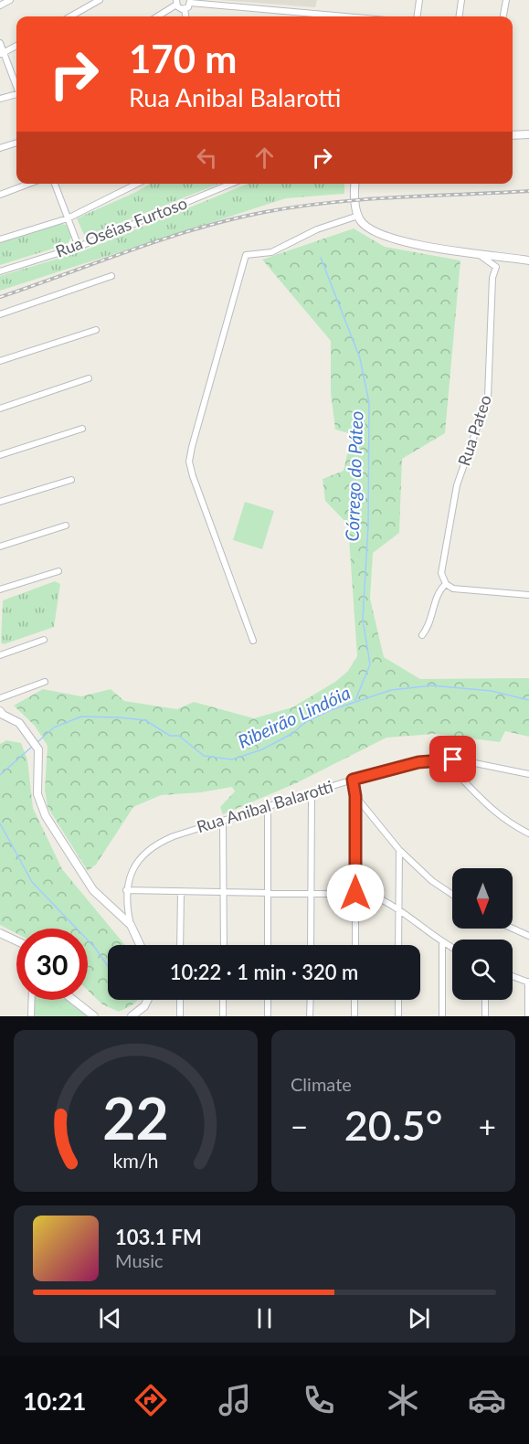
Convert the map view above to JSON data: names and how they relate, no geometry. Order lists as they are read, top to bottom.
{
  "streets": {
    "street": ["Rua Oséias Furtoso", "Rua Pateo", "Rua Anibal Balarotti"]
  },
  "water": ["Córrego do Páteo", "Ribeirão Lindóia"],
  "north": "bottom",
  "page": {
    "turn": ["170 m", "Rua Anibal Balarotti"],
    "limit": "30",
    "trip": "10:22 · 1 min · 320 m",
    "tile": "Climate",
    "heat": ["−", "20.5°", "+"],
    "song": ["103.1 FM", "Music"],
    "tabs": "10:21",
    "gauge": ["22", "km/h"]
  }
}
